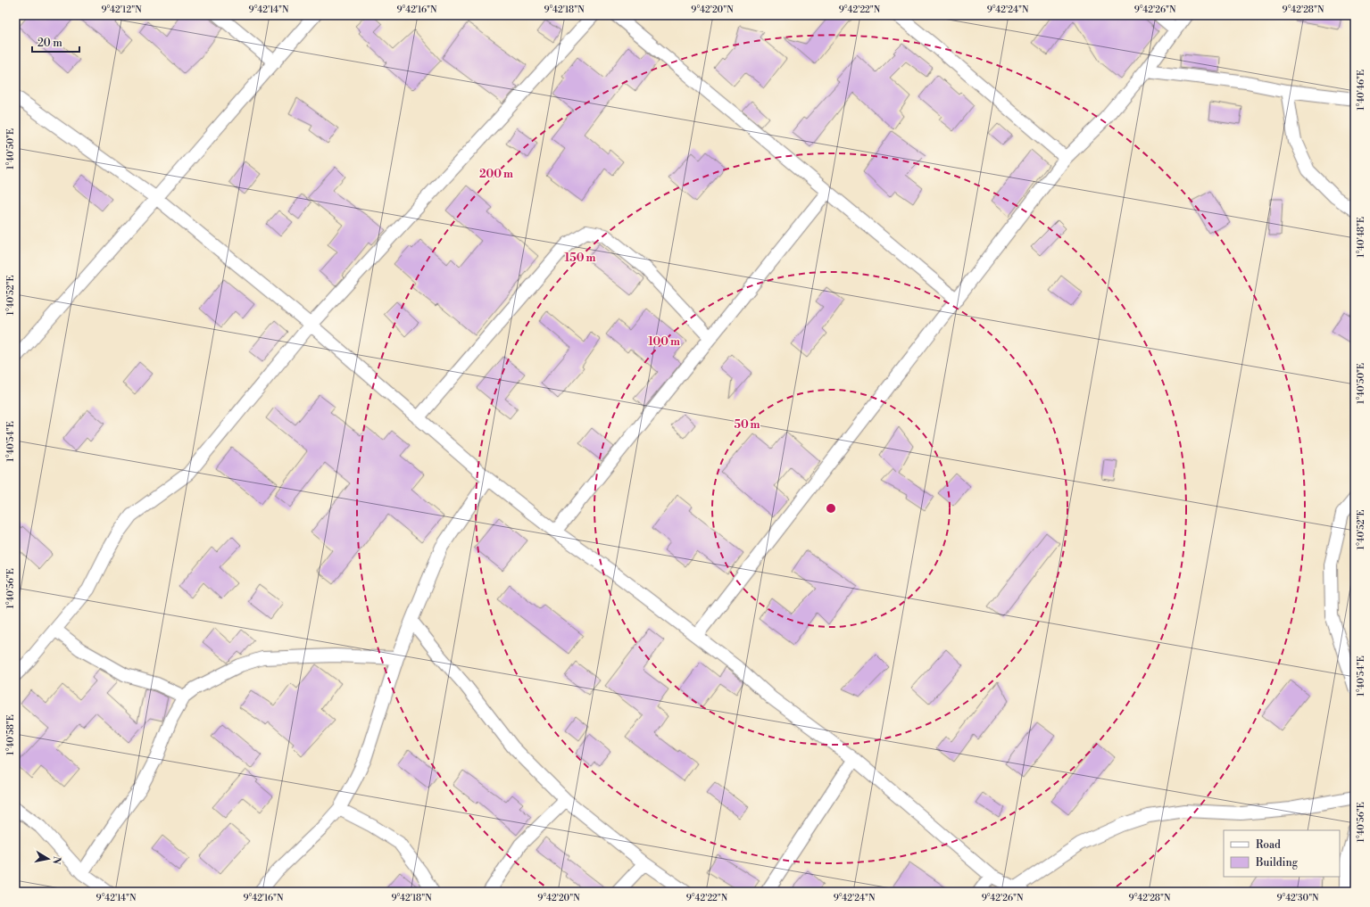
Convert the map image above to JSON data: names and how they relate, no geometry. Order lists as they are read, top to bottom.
{
  "legend": ["Road", "Building"],
  "scale_bar": "20 m",
  "north": "right",
  "coordinates": [
    "9°42'12\"N",
    "9°42'14\"N",
    "9°42'16\"N",
    "9°42'18\"N",
    "9°42'20\"N",
    "9°42'22\"N",
    "9°42'24\"N",
    "9°42'26\"N",
    "9°42'28\"N",
    "1°40'46\"E",
    "1°40'50\"E",
    "1°40'48\"E",
    "1°40'52\"E",
    "1°40'54\"E",
    "1°40'56\"E",
    "1°40'58\"E",
    "9°42'30\"N"
  ],
  "rings": [
    "200 m",
    "150 m",
    "100 m",
    "50 m"
  ]
}
